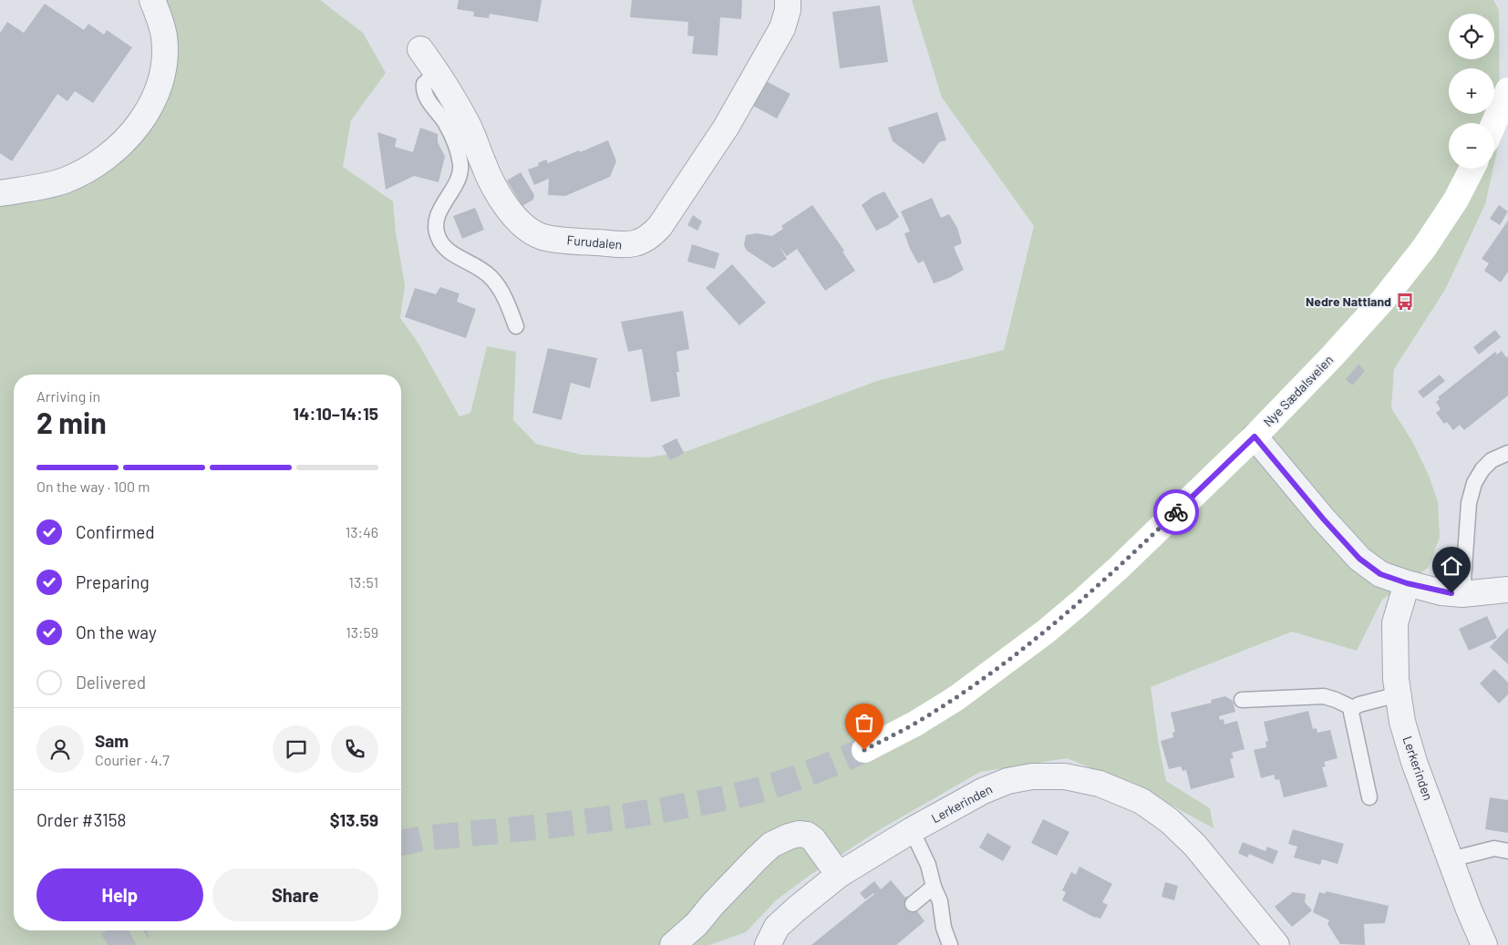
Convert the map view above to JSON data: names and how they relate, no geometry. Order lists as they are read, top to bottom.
{
  "streets": {
    "main road": ["Nye Sædalsveien"],
    "street": ["Furudalen", "Lerkerinden"]
  },
  "places": {
    "bus stop": ["Nedre Nattland"]
  },
  "page": {
    "map_buttons": ["+", "−"],
    "heading": ["2 min", "Arriving in", "14:10–14:15"],
    "panel": [
      "Sam",
      "Courier · 4.7",
      "Order #3158",
      "$13.59"
    ],
    "bar": "On the way · 100 m",
    "list": [
      ["Confirmed", "13:46"],
      ["Preparing", "13:51"],
      ["On the way", "13:59"],
      "Delivered"
    ],
    "buttons": ["Help", "Share"]
  }
}
